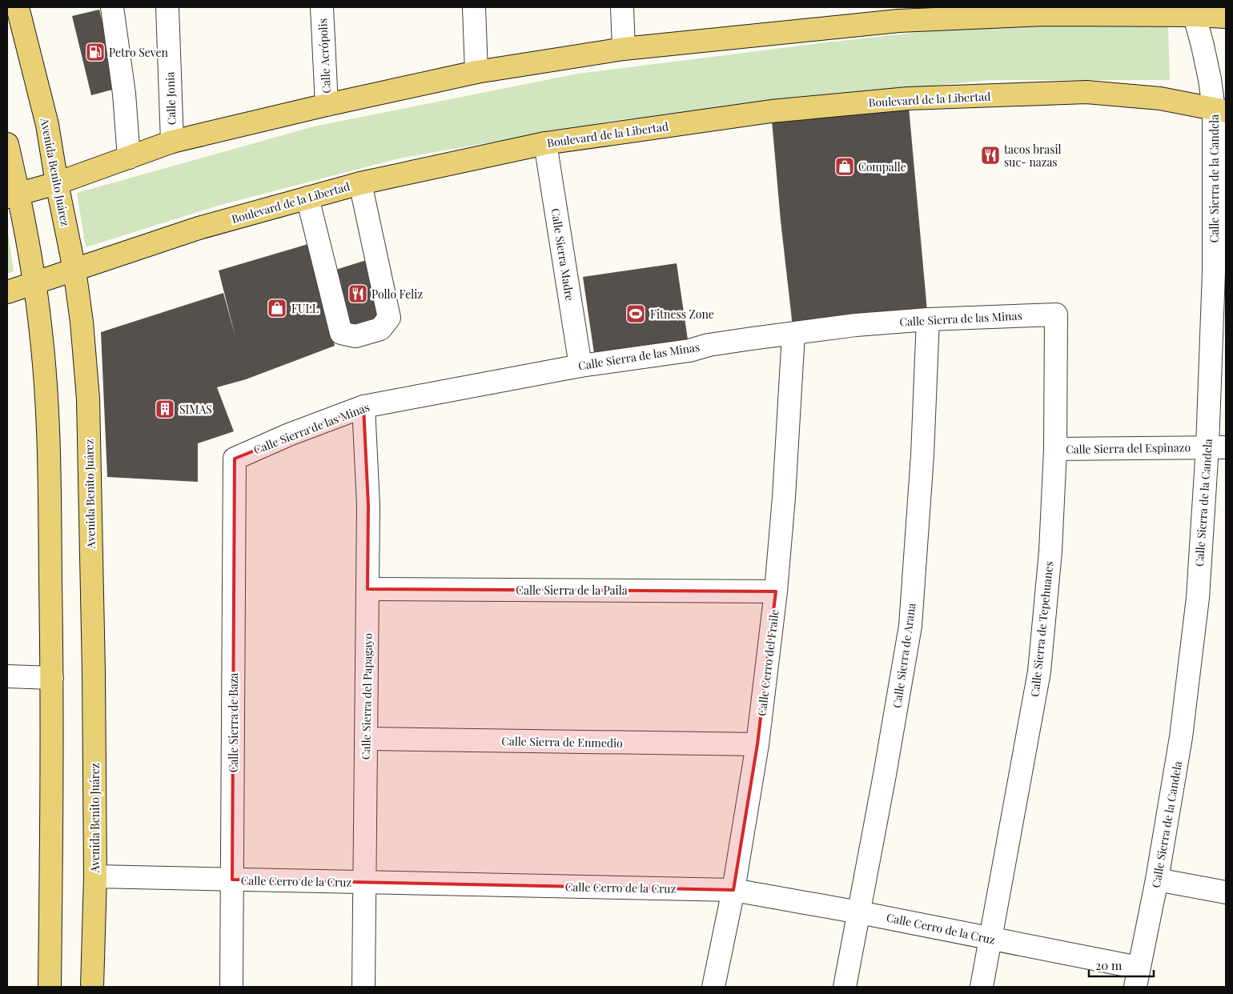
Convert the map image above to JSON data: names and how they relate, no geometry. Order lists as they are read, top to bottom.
{
  "streets": {
    "main road": ["Boulevard de la Libertad", "Avenida Benito Juárez"],
    "street": [
      "Calle Acrópolis",
      "Calle Jonia",
      "Calle Sierra de la Candela",
      "Calle Sierra Madre",
      "Calle Sierra de las Minas",
      "Calle Sierra del Espinazo",
      "Calle Sierra de la Paila",
      "Calle Sierra de Tepehuanes",
      "Calle Sierra de Arana",
      "Calle Cerro del Fraile",
      "Calle Sierra del Papagayo",
      "Calle Sierra de Baza",
      "Calle Sierra de Enmedio",
      "Calle Cerro de la Cruz"
    ]
  },
  "crossings": [
    ["Boulevard de la Libertad", "Avenida Benito Juárez"],
    ["Boulevard de la Libertad", "Calle Sierra de la Candela"],
    ["Boulevard de la Libertad", "Calle Sierra Madre"],
    ["Avenida Benito Juárez", "Calle Cerro de la Cruz"],
    ["Calle Sierra de la Candela", "Calle Sierra del Espinazo"],
    ["Calle Sierra de la Candela", "Calle Cerro de la Cruz"],
    ["Calle Sierra Madre", "Calle Sierra de las Minas"],
    ["Calle Sierra de las Minas", "Calle Sierra de Tepehuanes"],
    ["Calle Sierra de las Minas", "Calle Sierra de Arana"],
    ["Calle Sierra de las Minas", "Calle Cerro del Fraile"],
    ["Calle Sierra de las Minas", "Calle Sierra del Papagayo"],
    ["Calle Sierra de las Minas", "Calle Sierra de Baza"],
    ["Calle Sierra del Espinazo", "Calle Sierra de Tepehuanes"],
    ["Calle Sierra de la Paila", "Calle Cerro del Fraile"],
    ["Calle Sierra de la Paila", "Calle Sierra del Papagayo"],
    ["Calle Sierra de Tepehuanes", "Calle Cerro de la Cruz"],
    ["Calle Sierra de Arana", "Calle Cerro de la Cruz"],
    ["Calle Cerro del Fraile", "Calle Sierra de Enmedio"],
    ["Calle Cerro del Fraile", "Calle Cerro de la Cruz"],
    ["Calle Sierra del Papagayo", "Calle Sierra de Enmedio"],
    ["Calle Sierra del Papagayo", "Calle Cerro de la Cruz"],
    ["Calle Sierra de Baza", "Calle Cerro de la Cruz"]
  ],
  "places": {
    "fuel station": ["Petro Seven"],
    "restaurant": ["tacos brasil suc- nazas", "Pollo Feliz"],
    "shop": ["Compalle", "FULL"],
    "sports": ["Fitness Zone"],
    "building": ["SIMAS"]
  },
  "scale_bar": "20 m"
}
